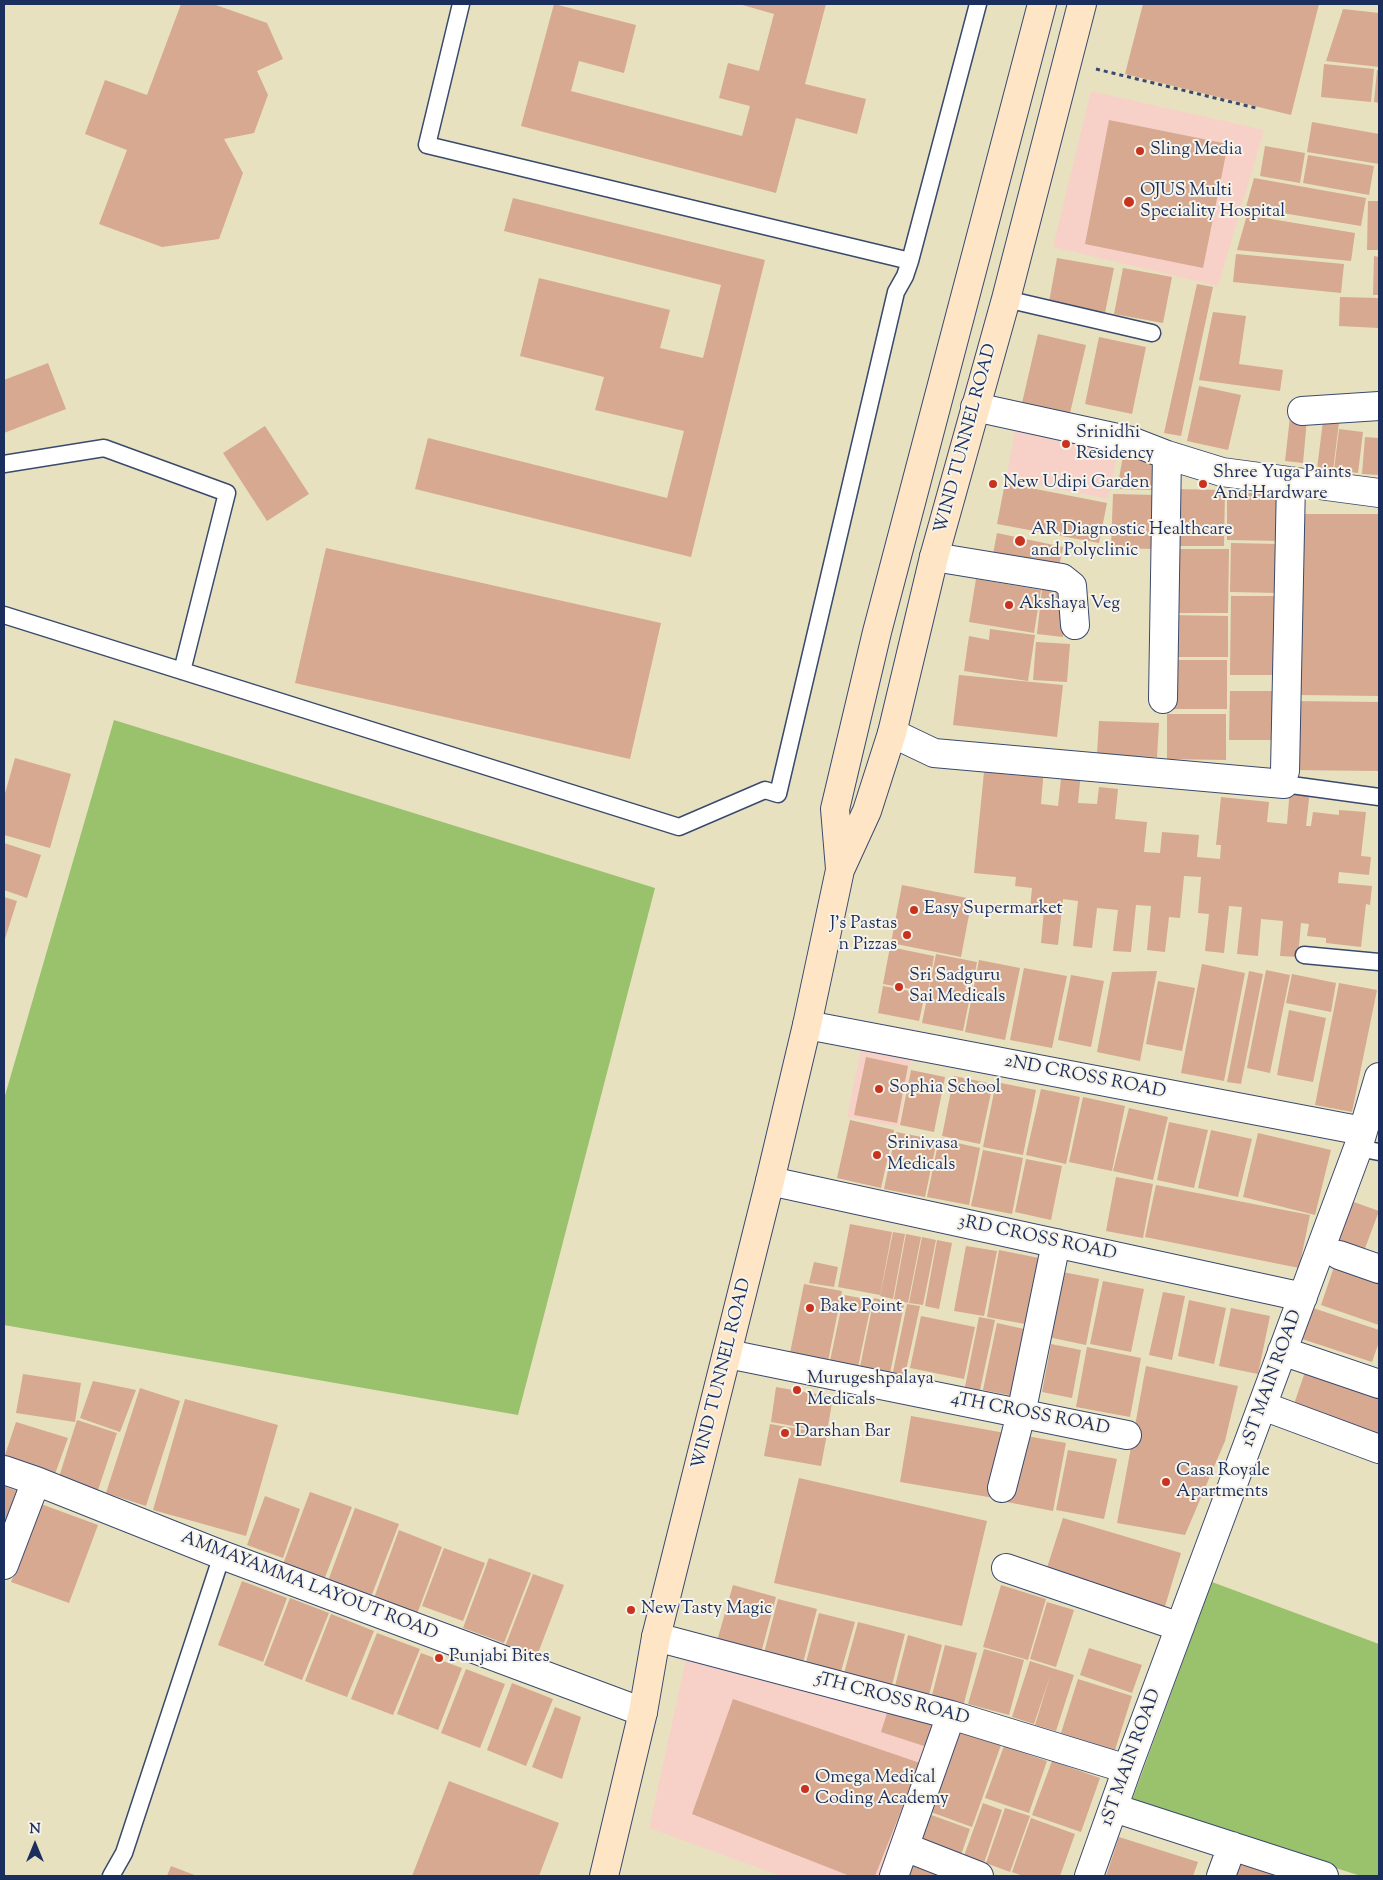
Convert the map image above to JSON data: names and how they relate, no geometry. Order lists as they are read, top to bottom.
{
  "streets": {
    "street": [
      "WIND TUNNEL ROAD",
      "2ND CROSS ROAD",
      "3RD CROSS ROAD",
      "1ST MAIN ROAD",
      "4TH CROSS ROAD",
      "AMMAYAMMA LAYOUT ROAD",
      "5TH CROSS ROAD"
    ]
  },
  "crossings": [
    ["WIND TUNNEL ROAD", "2ND CROSS ROAD"],
    ["WIND TUNNEL ROAD", "3RD CROSS ROAD"],
    ["WIND TUNNEL ROAD", "4TH CROSS ROAD"],
    ["WIND TUNNEL ROAD", "AMMAYAMMA LAYOUT ROAD"],
    ["WIND TUNNEL ROAD", "5TH CROSS ROAD"],
    ["2ND CROSS ROAD", "1ST MAIN ROAD"],
    ["3RD CROSS ROAD", "1ST MAIN ROAD"],
    ["1ST MAIN ROAD", "5TH CROSS ROAD"]
  ],
  "places": [
    "Sling Media",
    "OJUS Multi Speciality Hospital",
    "Srinidhi Residency",
    "New Udipi Garden",
    "Shree Yuga Paints And Hardware",
    "AR Diagnostic Healthcare and Polyclinic",
    "Akshaya Veg",
    "Easy Supermarket",
    "J's Pastas n Pizzas",
    "Sri Sadguru Sai Medicals",
    "Sophia School",
    "Srinivasa Medicals",
    "Bake Point",
    "Murugeshpalaya Medicals",
    "Darshan Bar",
    "Casa Royale Apartments",
    "New Tasty Magic",
    "Punjabi Bites",
    "Omega Medical Coding Academy"
  ],
  "north": "top"
}
